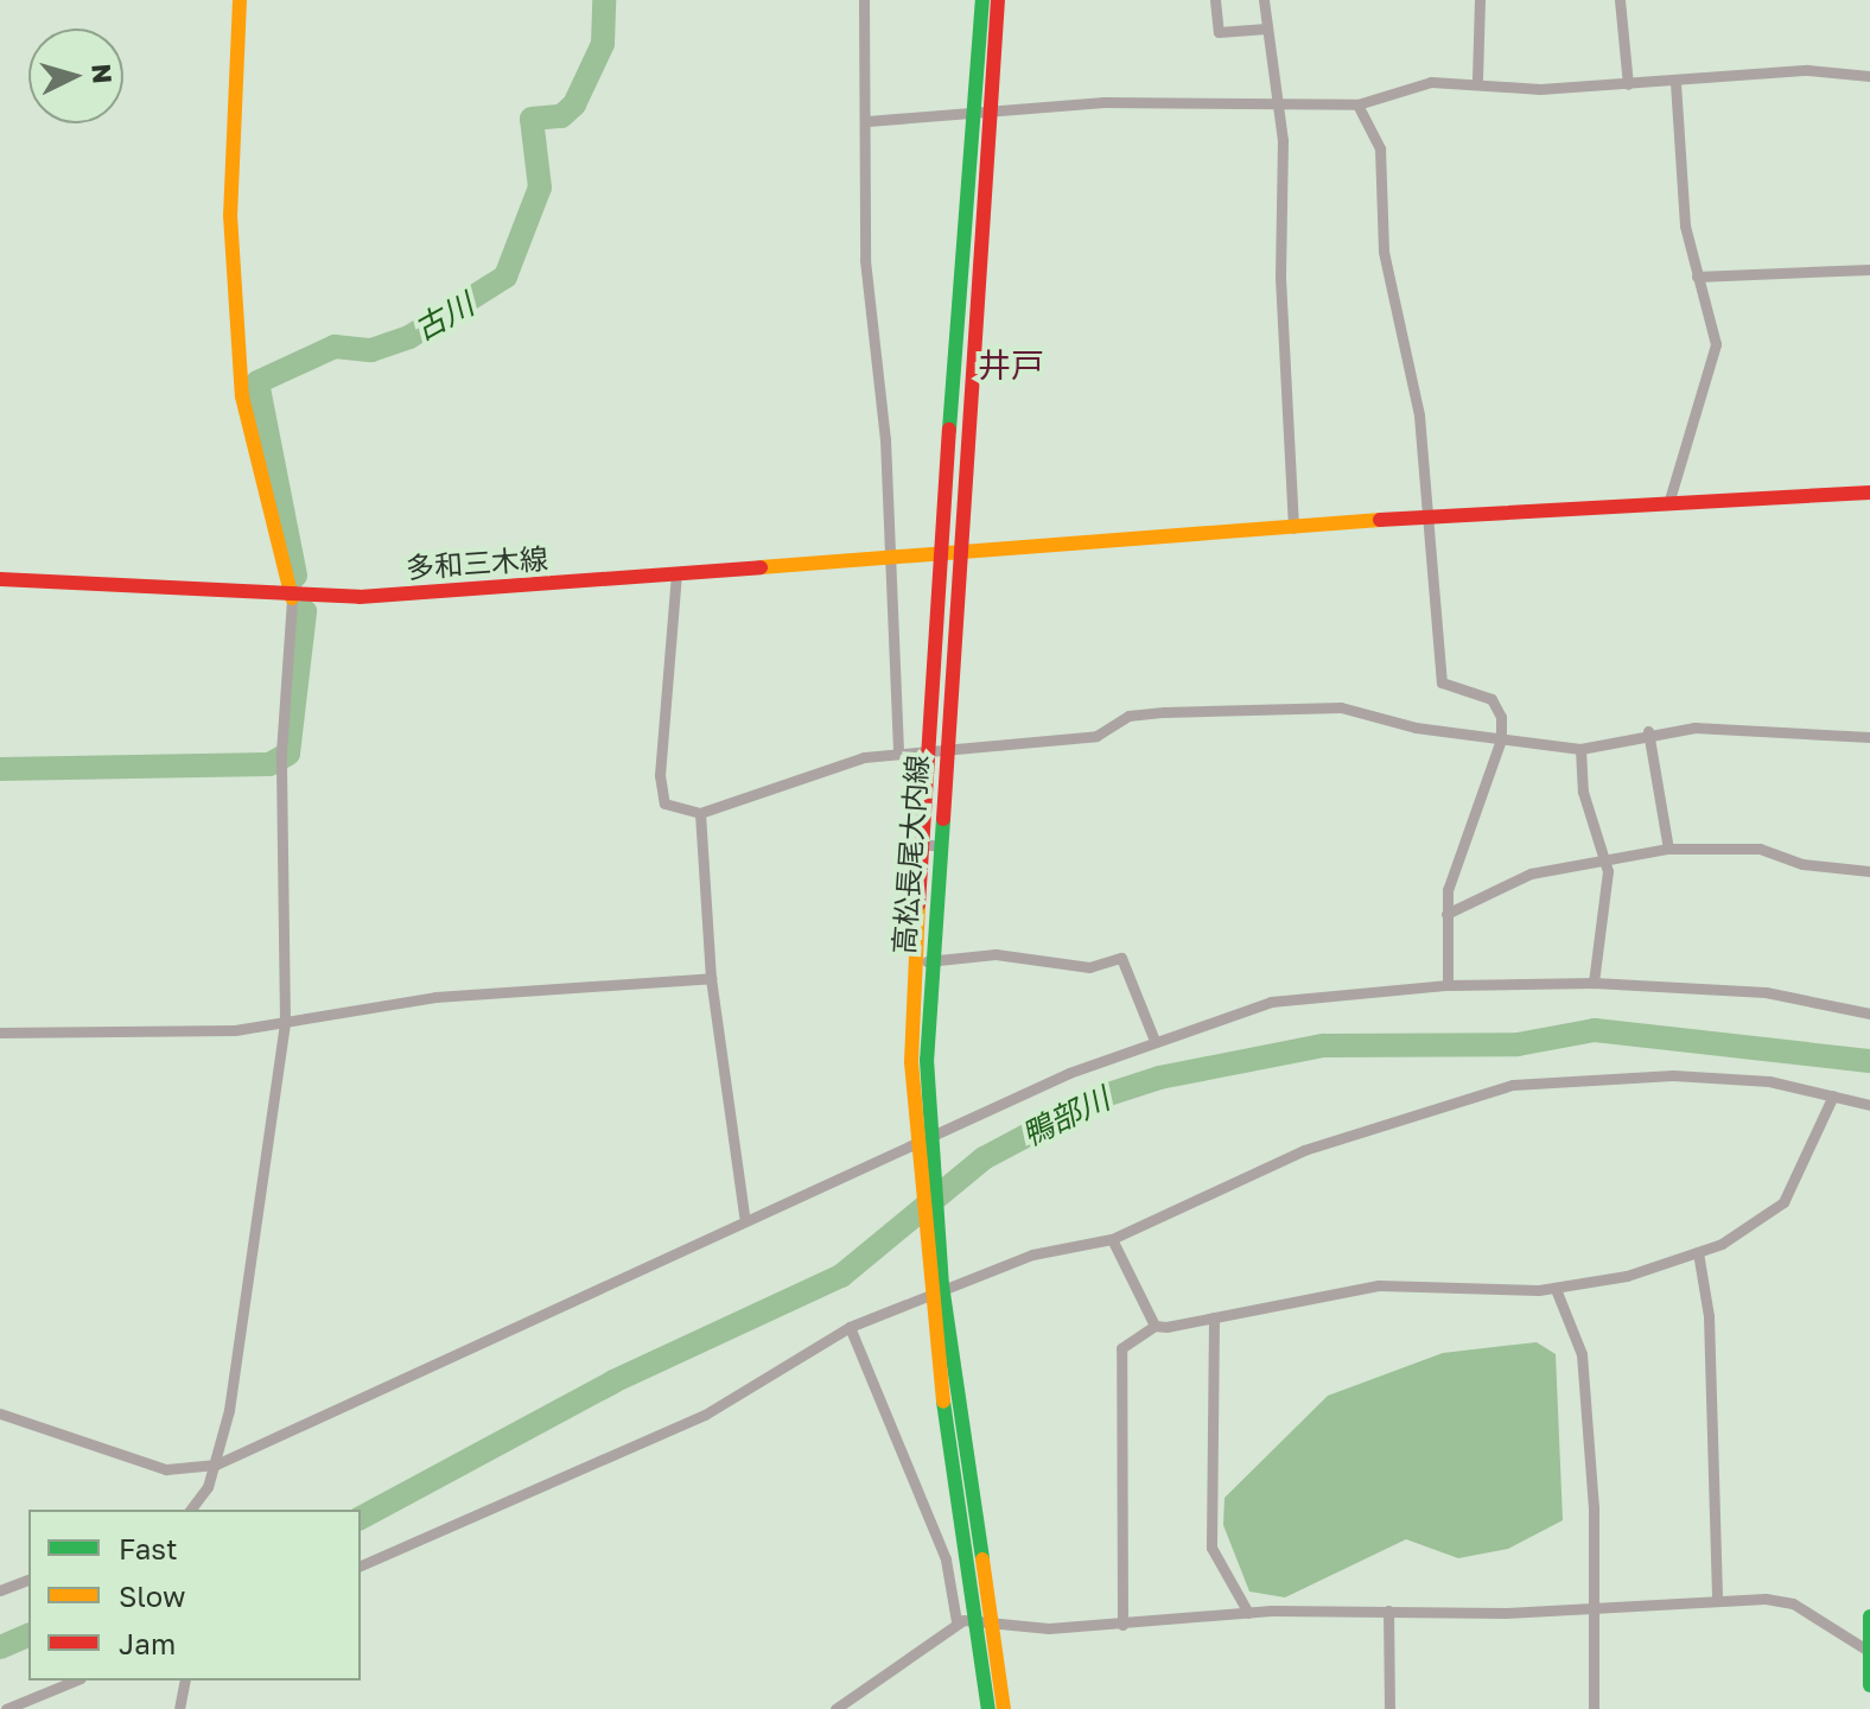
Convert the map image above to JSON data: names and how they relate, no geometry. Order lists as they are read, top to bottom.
{
  "streets": {
    "main road": ["多和三木線", "高松長尾大内線"]
  },
  "crossings": [
    ["多和三木線", "高松長尾大内線"]
  ],
  "districts": ["井戸"],
  "water": ["古川", "鴨部川"],
  "legend": ["Fast", "Slow", "Jam"],
  "north": "right"
}
